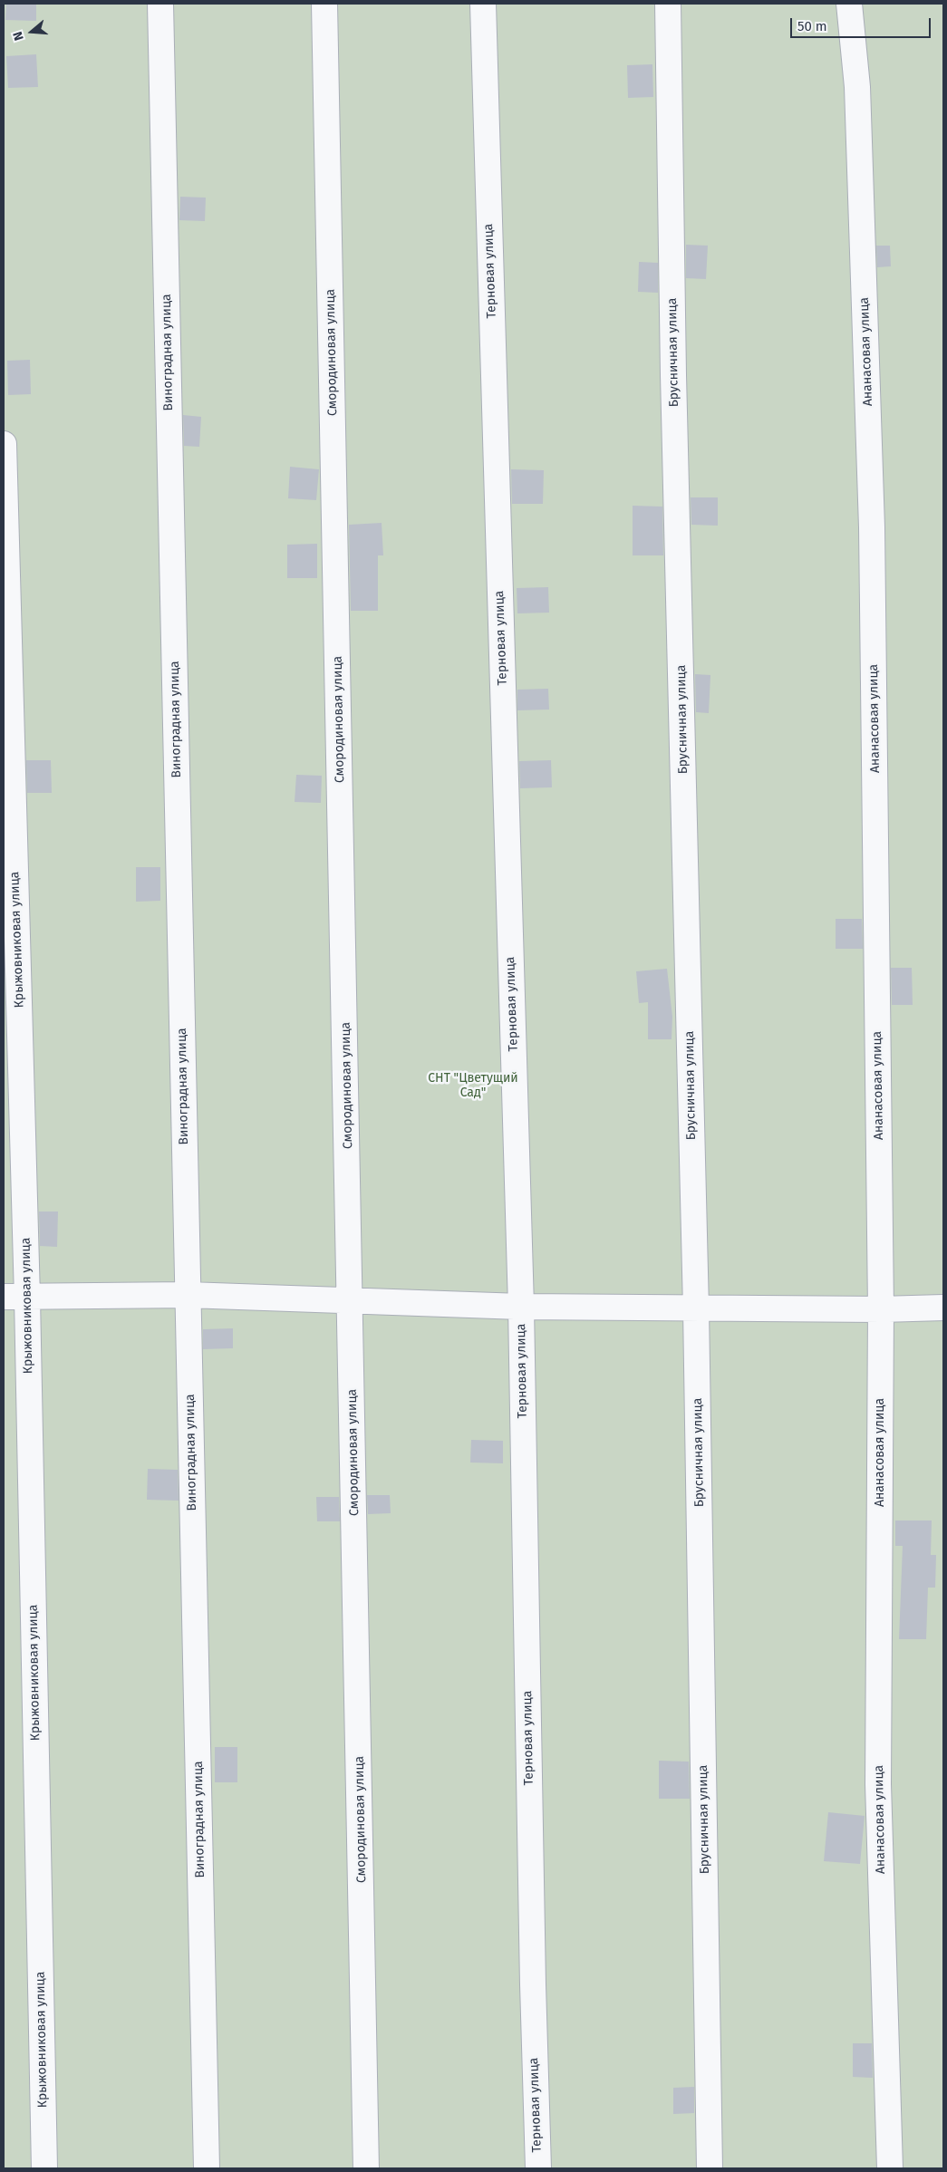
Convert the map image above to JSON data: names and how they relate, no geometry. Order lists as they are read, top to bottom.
{
  "streets": {
    "street": [
      "Терновая улица",
      "Ананасовая улица",
      "Виноградная улица",
      "Смородиновая улица",
      "Брусничная улица",
      "Крыжовниковая улица"
    ]
  },
  "parks": ["СНТ \"Цветущий Сад\""],
  "scale_bar": "50 m",
  "north": "left"
}
